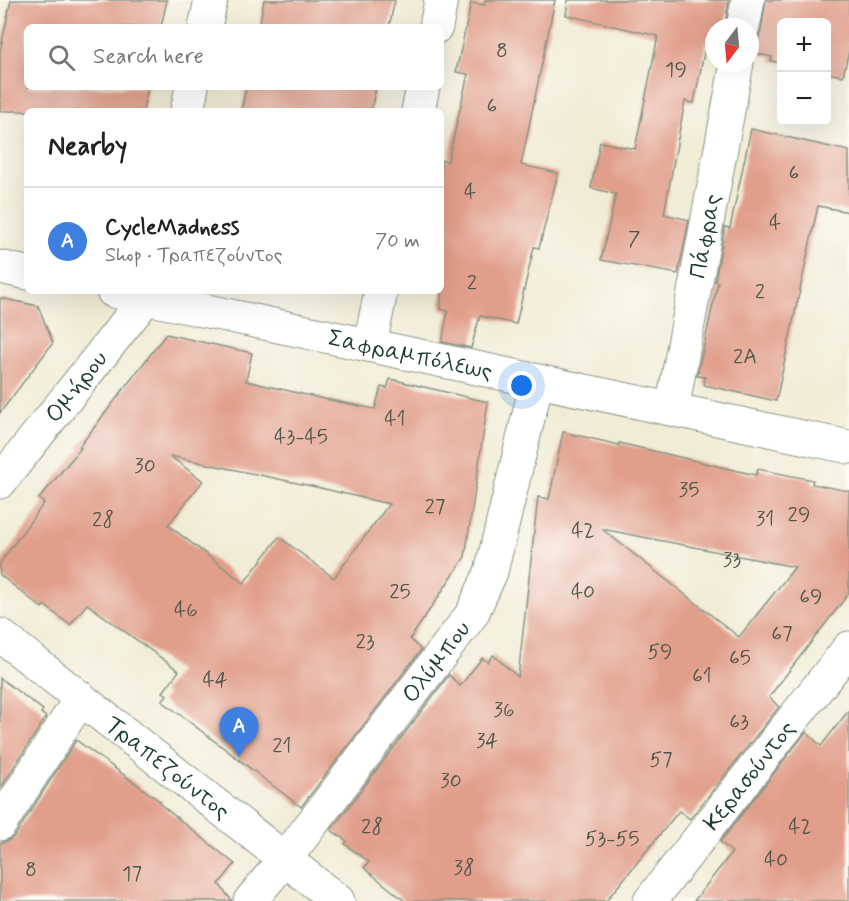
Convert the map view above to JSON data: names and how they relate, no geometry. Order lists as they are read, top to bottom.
{
  "streets": {
    "street": [
      "Πάφρας",
      "Σαφραμπόλεως",
      "Ομήρου",
      "Ολύμπου",
      "Τραπεζούντος",
      "Κερασούντος"
    ]
  },
  "crossings": [
    ["Πάφρας", "Σαφραμπόλεως"],
    ["Σαφραμπόλεως", "Ομήρου"],
    ["Σαφραμπόλεως", "Ολύμπου"],
    ["Ολύμπου", "Τραπεζούντος"]
  ],
  "house_numbers": [
    "8",
    "19",
    "6",
    "6",
    "4",
    "4",
    "7",
    "2",
    "2",
    "2Α",
    "41",
    "43-45",
    "30",
    "35",
    "27",
    "29",
    "31",
    "28",
    "42",
    "33",
    "25",
    "40",
    "69",
    "46",
    "67",
    "23",
    "59",
    "65",
    "61",
    "44",
    "36",
    "63",
    "34",
    "21",
    "57",
    "30",
    "28",
    "42",
    "53-55",
    "40",
    "38",
    "8",
    "17"
  ],
  "north": "bottom",
  "page": {
    "map_buttons": ["+", "−"],
    "search": "Search here",
    "heading": "Nearby",
    "list": [
      {
        "mark": "A",
        "name": "CycleMadness",
        "note": "Shop · Τραπεζούντος",
        "value": "70 m"
      }
    ],
    "pins": "A"
  }
}
